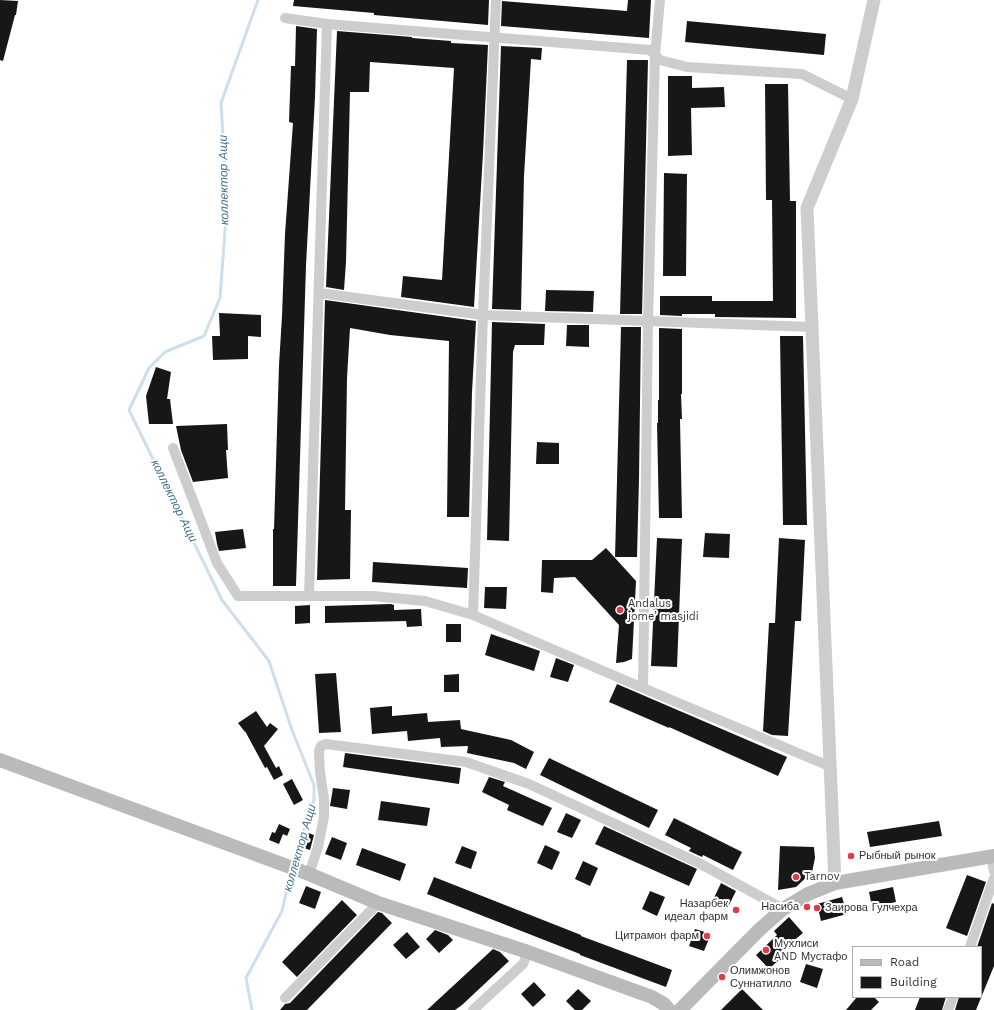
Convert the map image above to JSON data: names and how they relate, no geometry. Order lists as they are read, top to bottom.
{
  "water": ["коллектор Ащи"],
  "places": [
    "Andalus jome’ masjidi",
    "Рыбный рынок",
    "Tarnov",
    "Насиба",
    "Заирова Гулчехра",
    "Назарбек идеал фарм",
    "Цитрамон фарм",
    "Мухлиси AND Мустафо",
    "Олимжонов Суннатилло"
  ],
  "legend": ["Road", "Building"]
}
